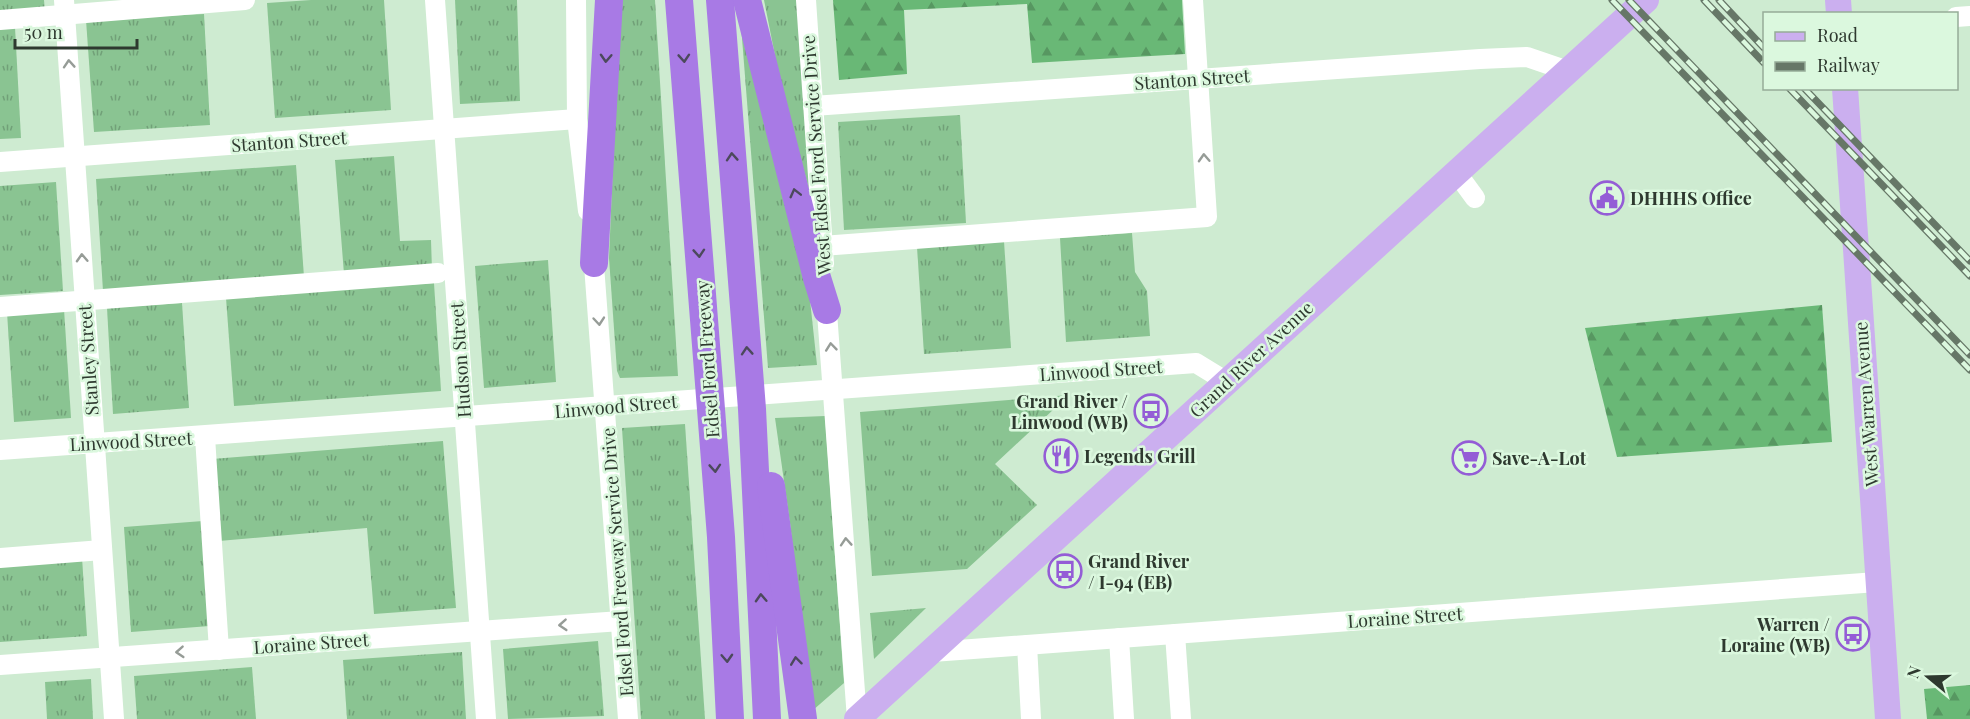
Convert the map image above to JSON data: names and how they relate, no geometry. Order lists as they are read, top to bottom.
{
  "streets": {
    "highway": ["Edsel Ford Freeway"],
    "main road": ["Grand River Avenue", "West Warren Avenue"],
    "street": [
      "Stanton Street",
      "West Edsel Ford Service Drive",
      "Stanley Street",
      "Hudson Street",
      "Linwood Street",
      "Edsel Ford Freeway Service Drive",
      "Loraine Street"
    ]
  },
  "crossings": [
    ["Stanton Street", "West Edsel Ford Service Drive"],
    ["Stanton Street", "Grand River Avenue"],
    ["Stanton Street", "Stanley Street"],
    ["Stanton Street", "Hudson Street"],
    ["Stanton Street", "Edsel Ford Freeway Service Drive"],
    ["Grand River Avenue", "Linwood Street"],
    ["Grand River Avenue", "Loraine Street"],
    ["Stanley Street", "Linwood Street"],
    ["Stanley Street", "Loraine Street"],
    ["Hudson Street", "Linwood Street"],
    ["Hudson Street", "Loraine Street"],
    ["Linwood Street", "Edsel Ford Freeway Service Drive"],
    ["West Warren Avenue", "Loraine Street"],
    ["Edsel Ford Freeway Service Drive", "Loraine Street"]
  ],
  "one_way": ["Stanley Street"],
  "places": {
    "public building": ["DHHHS Office"],
    "bus stop": ["Grand River / Linwood (WB)", "Grand River / I-94 (EB)", "Warren / Loraine (WB)"],
    "restaurant": ["Legends Grill"],
    "supermarket": ["Save-A-Lot"]
  },
  "legend": ["Road", "Railway"],
  "scale_bar": "50 m",
  "north": "left"
}
